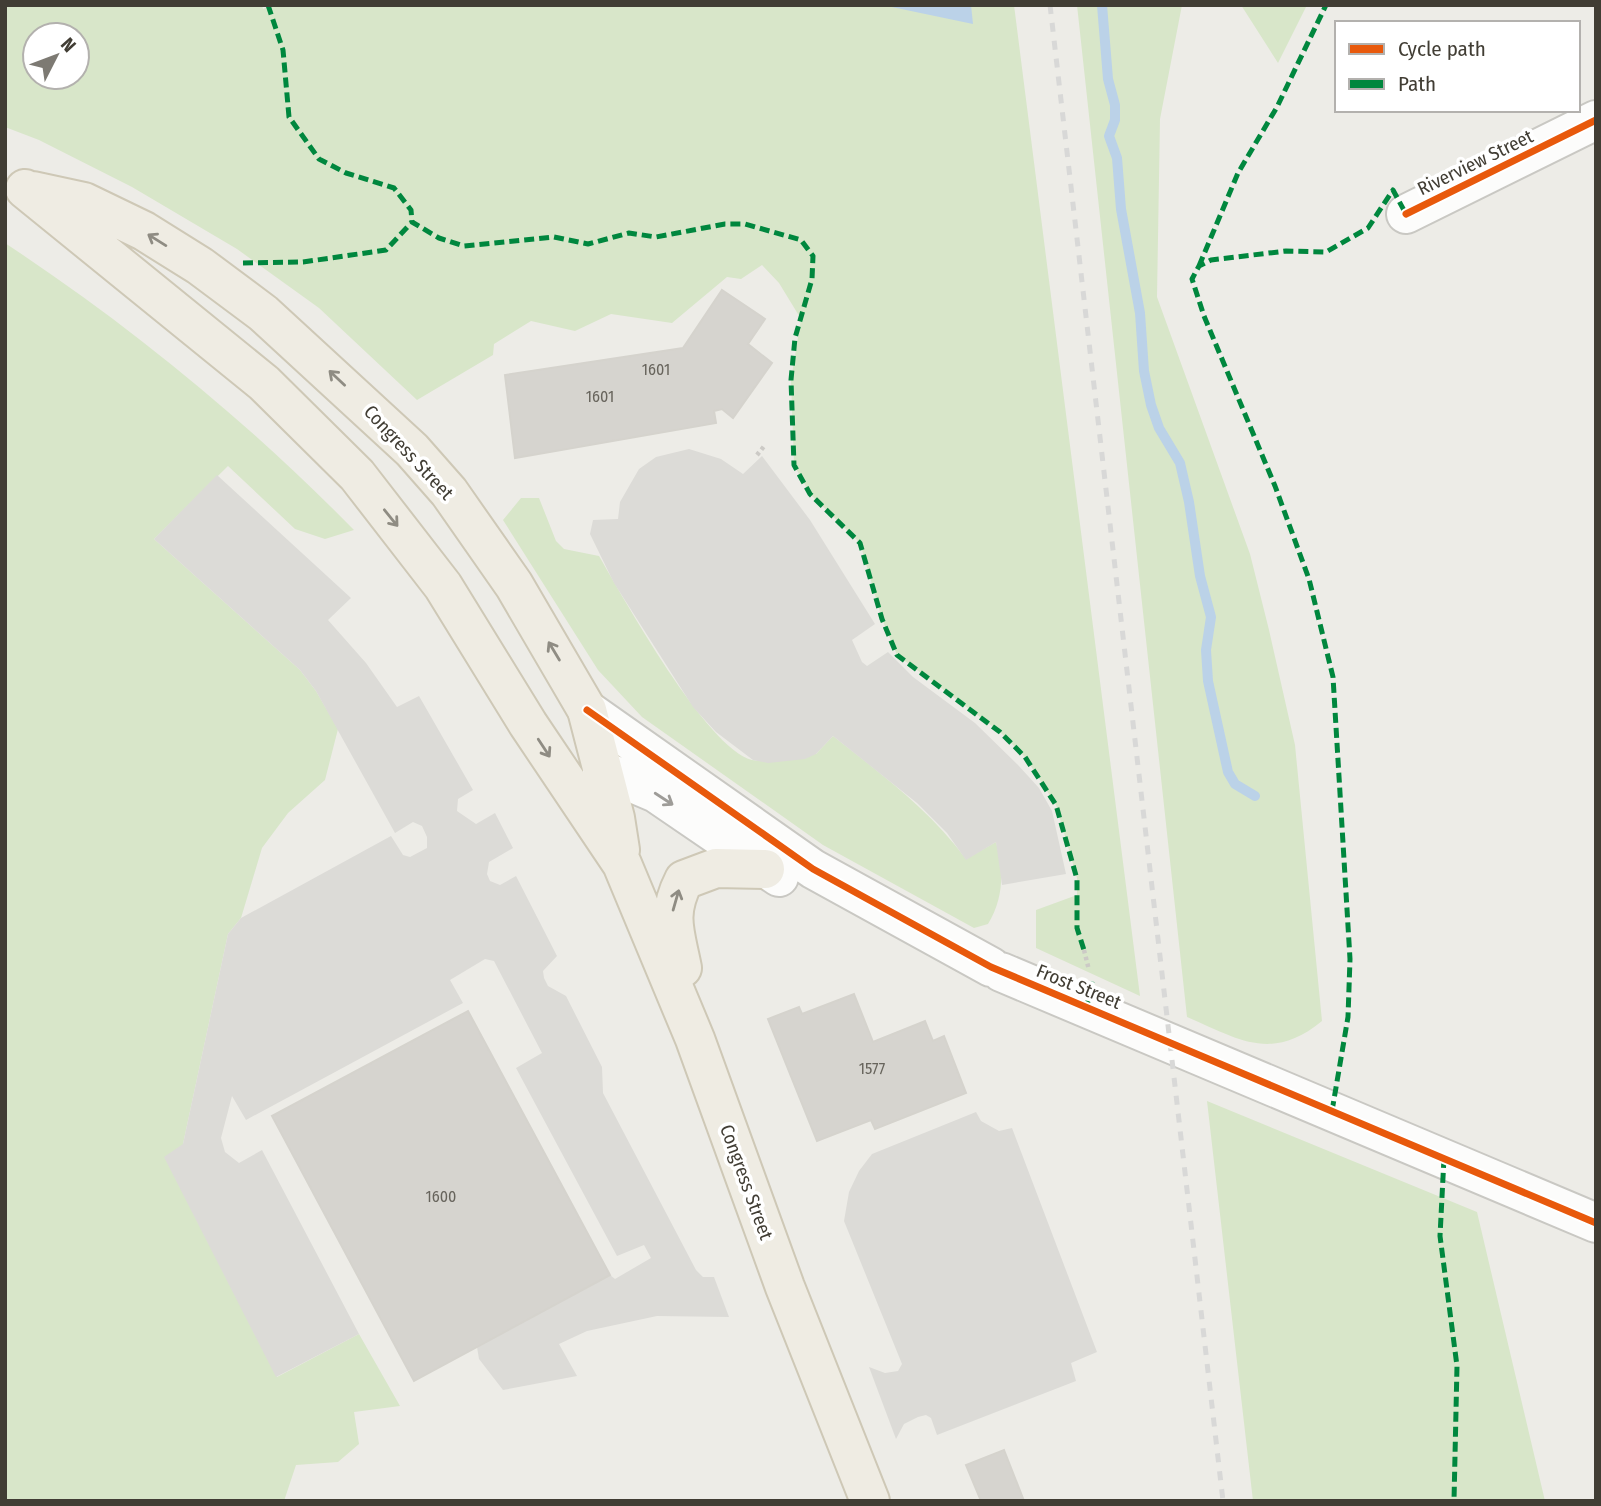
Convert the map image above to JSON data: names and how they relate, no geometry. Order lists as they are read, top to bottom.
{
  "streets": {
    "main road": ["Congress Street"],
    "street": ["Riverview Street", "Frost Street"]
  },
  "crossings": [
    ["Congress Street", "Frost Street"]
  ],
  "house_numbers": [
    "1601",
    "1601",
    "1577",
    "1600"
  ],
  "legend": ["Cycle path", "Path"],
  "north": "top right"
}
